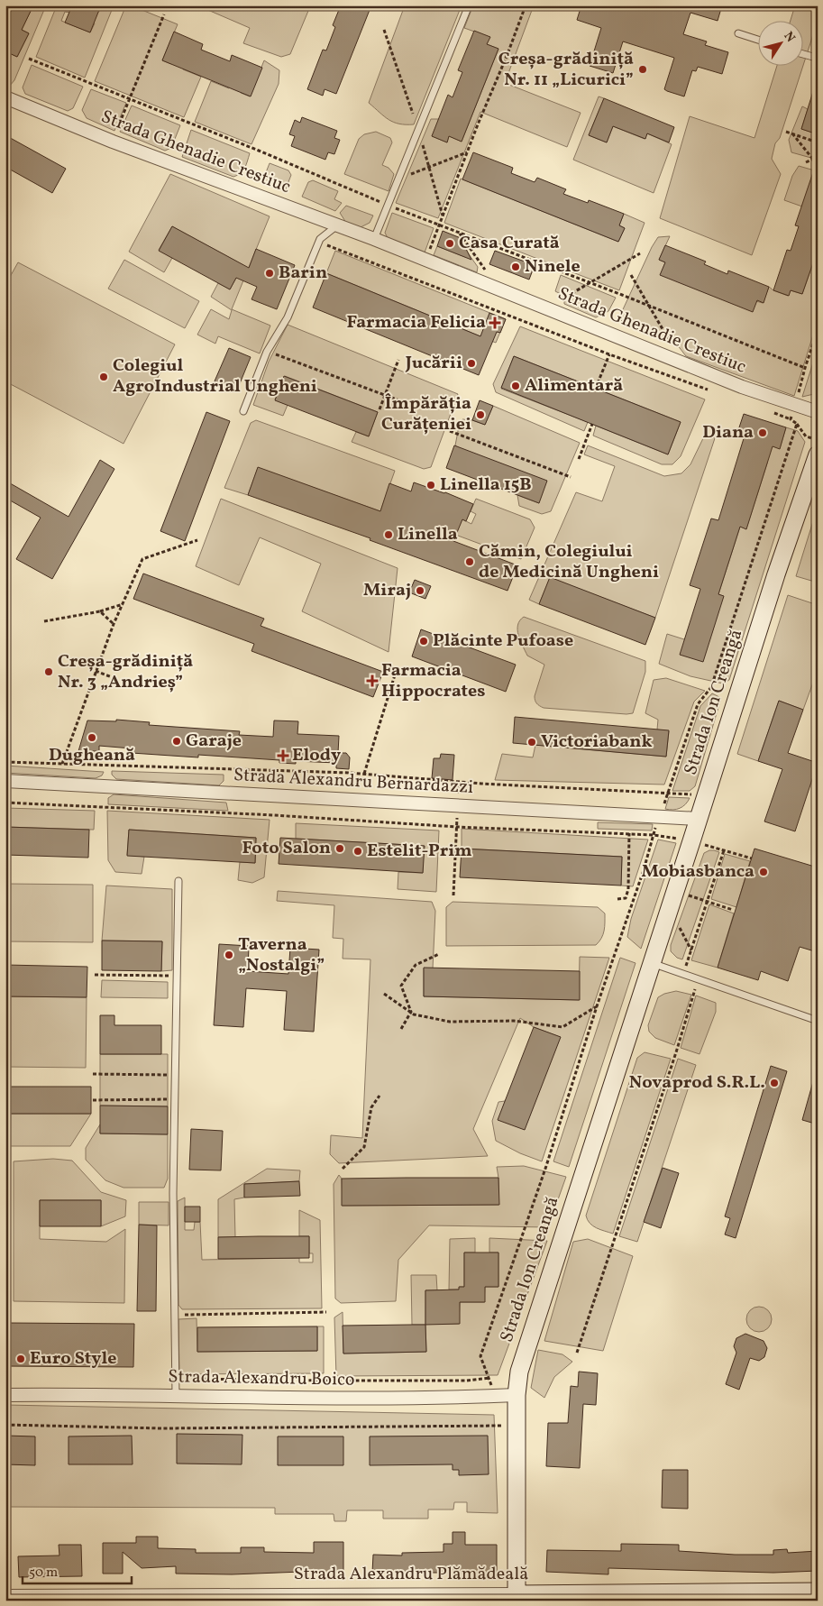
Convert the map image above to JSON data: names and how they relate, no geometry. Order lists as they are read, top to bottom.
{
  "streets": {
    "street": [
      "Strada Ghenadie Crestiuc",
      "Strada Ion Creangă",
      "Strada Alexandru Bernardazzi",
      "Strada Alexandru Boico",
      "Strada Alexandru Plămădeală"
    ]
  },
  "crossings": [
    ["Strada Ion Creangă", "Strada Alexandru Bernardazzi"],
    ["Strada Ion Creangă", "Strada Alexandru Boico"],
    ["Strada Ion Creangă", "Strada Alexandru Plămădeală"]
  ],
  "places": {
    "other": [
      "Creșa-grădiniță Nr. 11 „Licurici”",
      "Casa Curată",
      "Ninele",
      "Barin",
      "Jucării",
      "Colegiul AgroIndustrial Ungheni",
      "Alimentară",
      "Împărăția Curățeniei",
      "Diana",
      "Linella 15B",
      "Linella",
      "Cămin, Colegiului de Medicină Ungheni",
      "Miraj",
      "Plăcinte Pufoase",
      "Creșa-grădiniță Nr. 3 „Andrieș”",
      "Dugheană",
      "Garaje",
      "Victoriabank",
      "Foto Salon",
      "Estelit-Prim",
      "Mobiasbanca",
      "Taverna „Nostalgi”",
      "Novaprod S.R.L.",
      "Euro Style"
    ],
    "health": ["Farmacia Felicia", "Farmacia Hippocrates", "Elody"]
  },
  "scale_bar": "50 m",
  "north": "top right"
}
